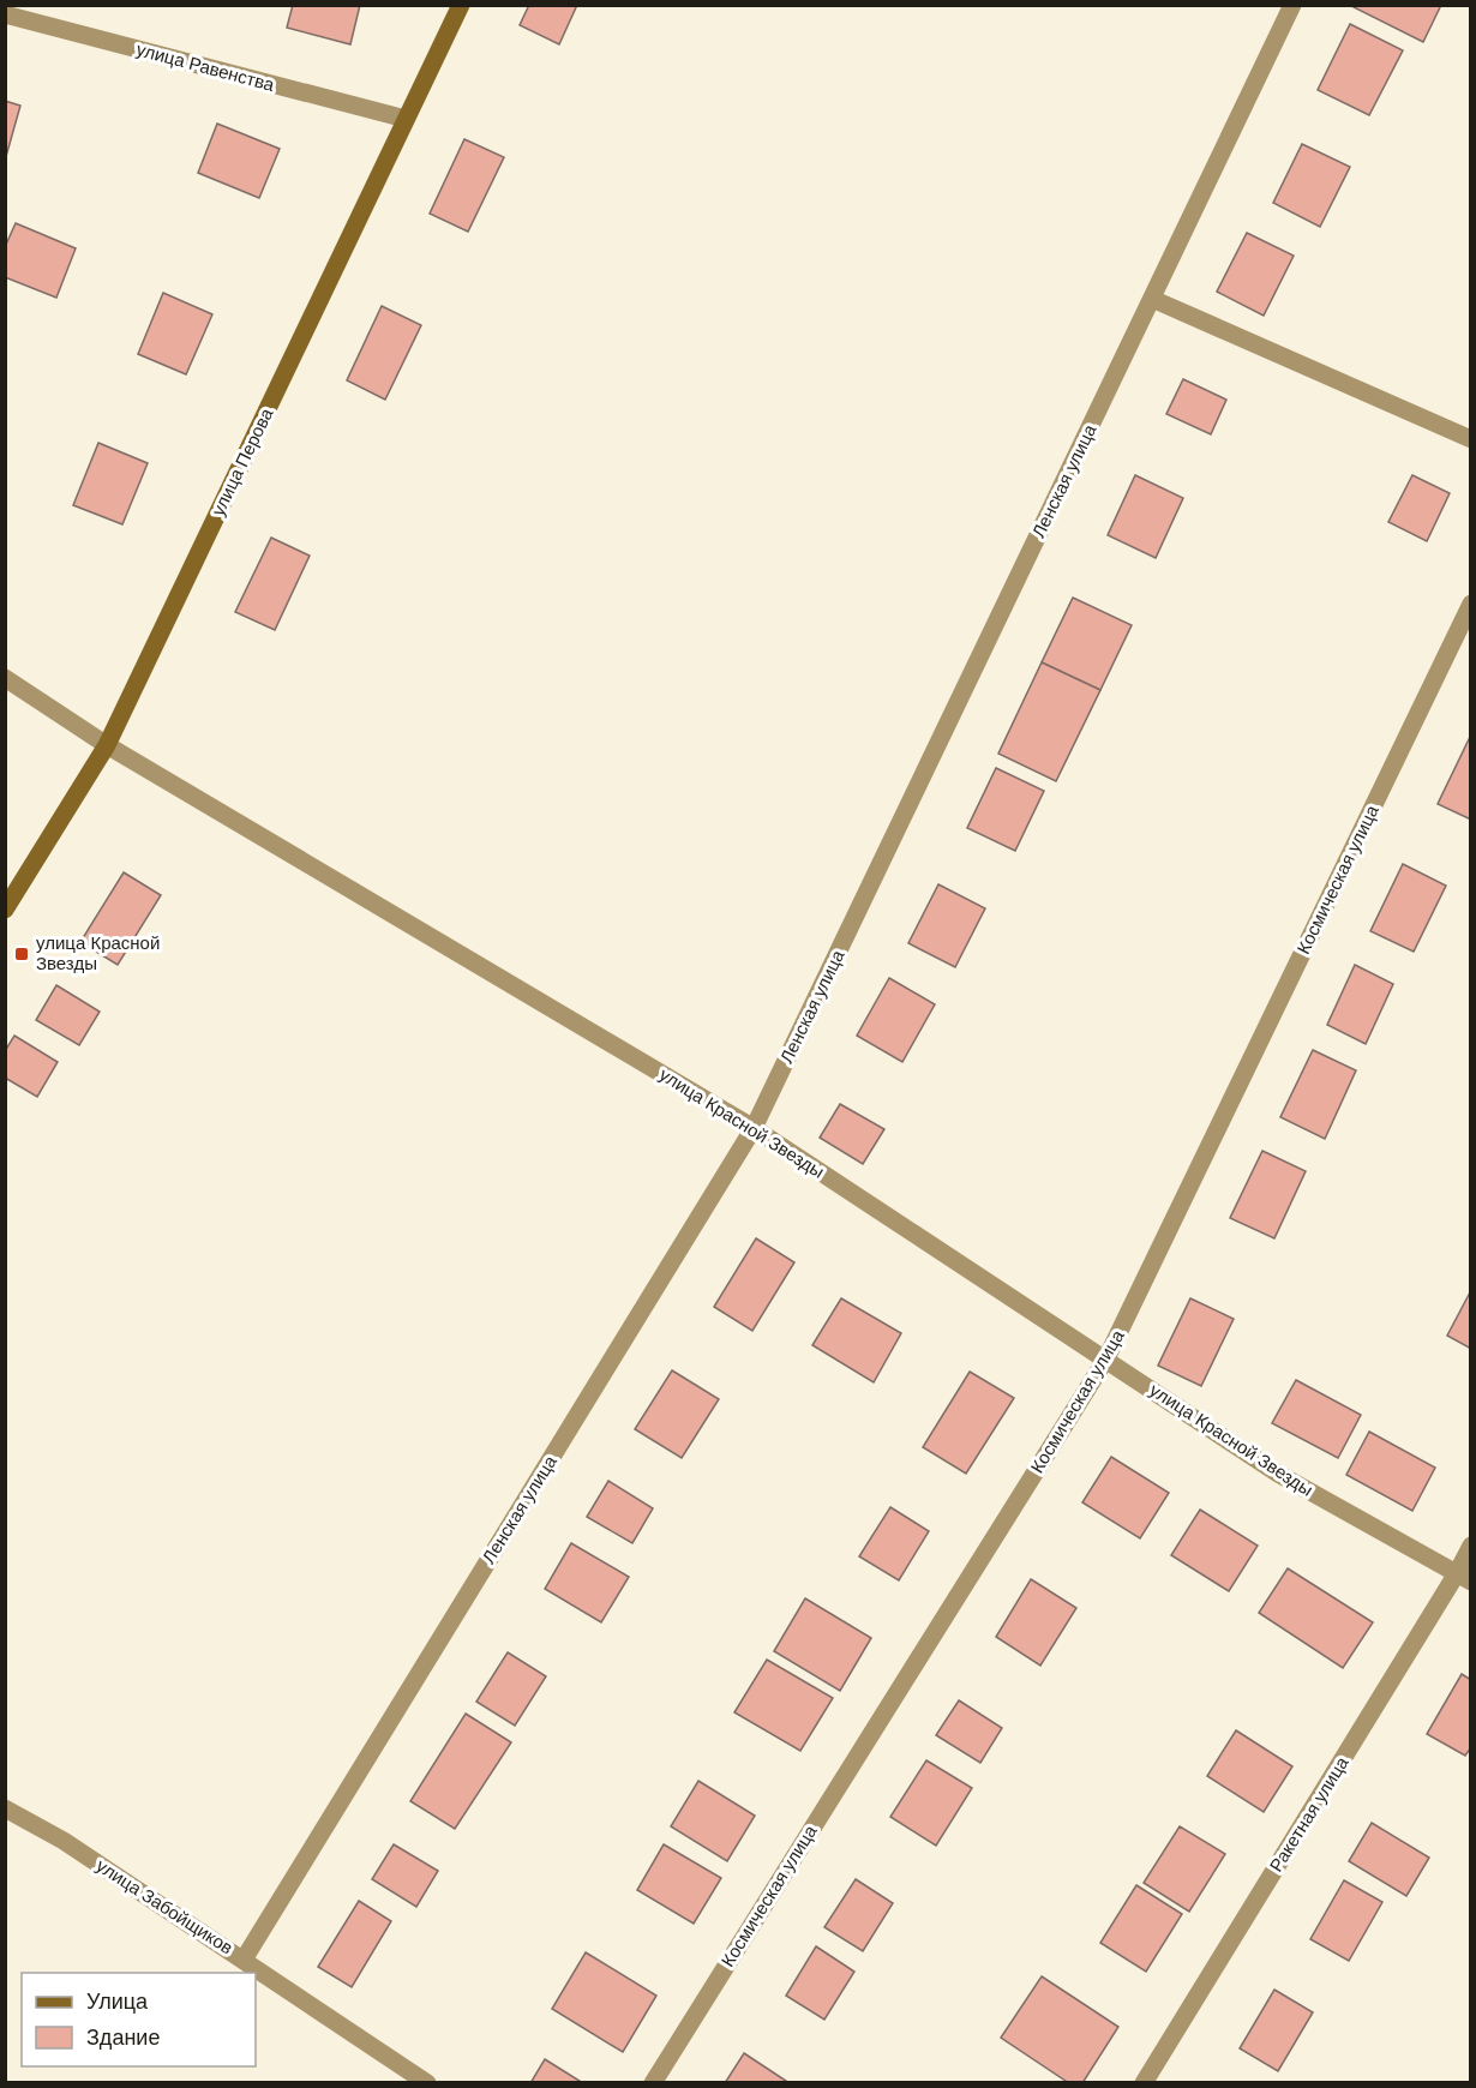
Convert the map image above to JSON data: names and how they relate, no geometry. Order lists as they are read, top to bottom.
{
  "streets": {
    "main road": ["улица Перова"],
    "street": [
      "улица Равенства",
      "Ленская улица",
      "Космическая улица",
      "улица Красной Звезды",
      "Ракетная улица",
      "улица Забойщиков"
    ]
  },
  "crossings": [
    ["улица Равенства", "улица Перова"],
    ["улица Перова", "улица Красной Звезды"],
    ["Ленская улица", "улица Красной Звезды"],
    ["Ленская улица", "улица Забойщиков"],
    ["Космическая улица", "улица Красной Звезды"],
    ["улица Красной Звезды", "Ракетная улица"]
  ],
  "places": {
    "transit": ["улица Красной Звезды"]
  },
  "legend": ["Улица", "Здание"]
}
